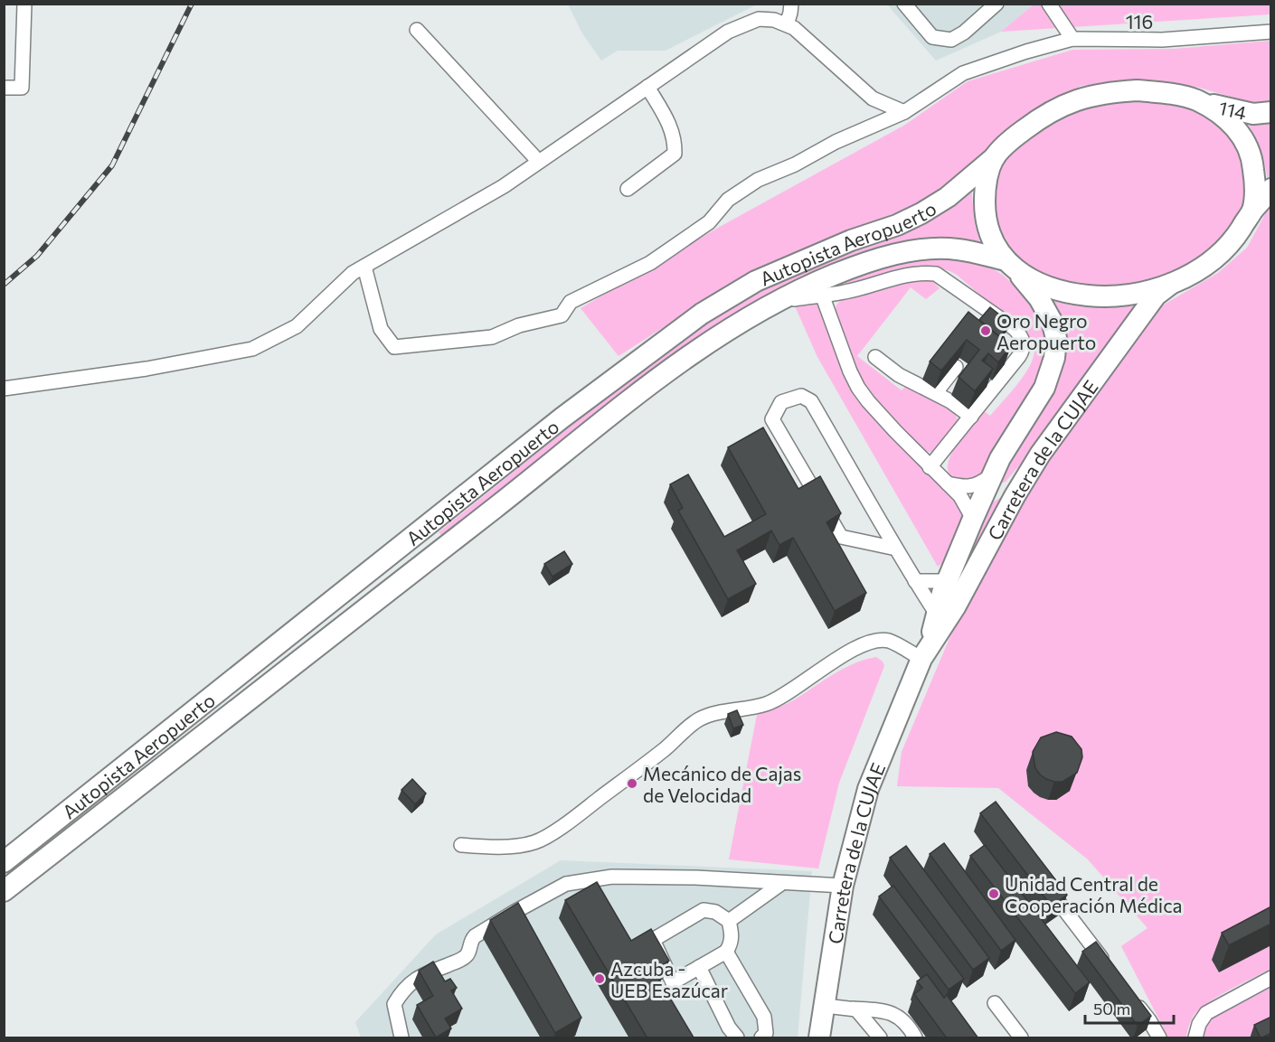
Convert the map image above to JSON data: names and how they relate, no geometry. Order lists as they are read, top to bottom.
{
  "streets": {
    "highway": ["114", "Autopista Aeropuerto", "Carretera de la CUJAE"],
    "street": ["116"]
  },
  "crossings": [
    ["114", "Autopista Aeropuerto"],
    ["Autopista Aeropuerto", "Carretera de la CUJAE"]
  ],
  "places": [
    "Oro Negro Aeropuerto",
    "Mecánico de Cajas de Velocidad",
    "Unidad Central de Cooperación Médica",
    "Azcuba - UEB Esazúcar"
  ],
  "scale_bar": "50 m"
}
